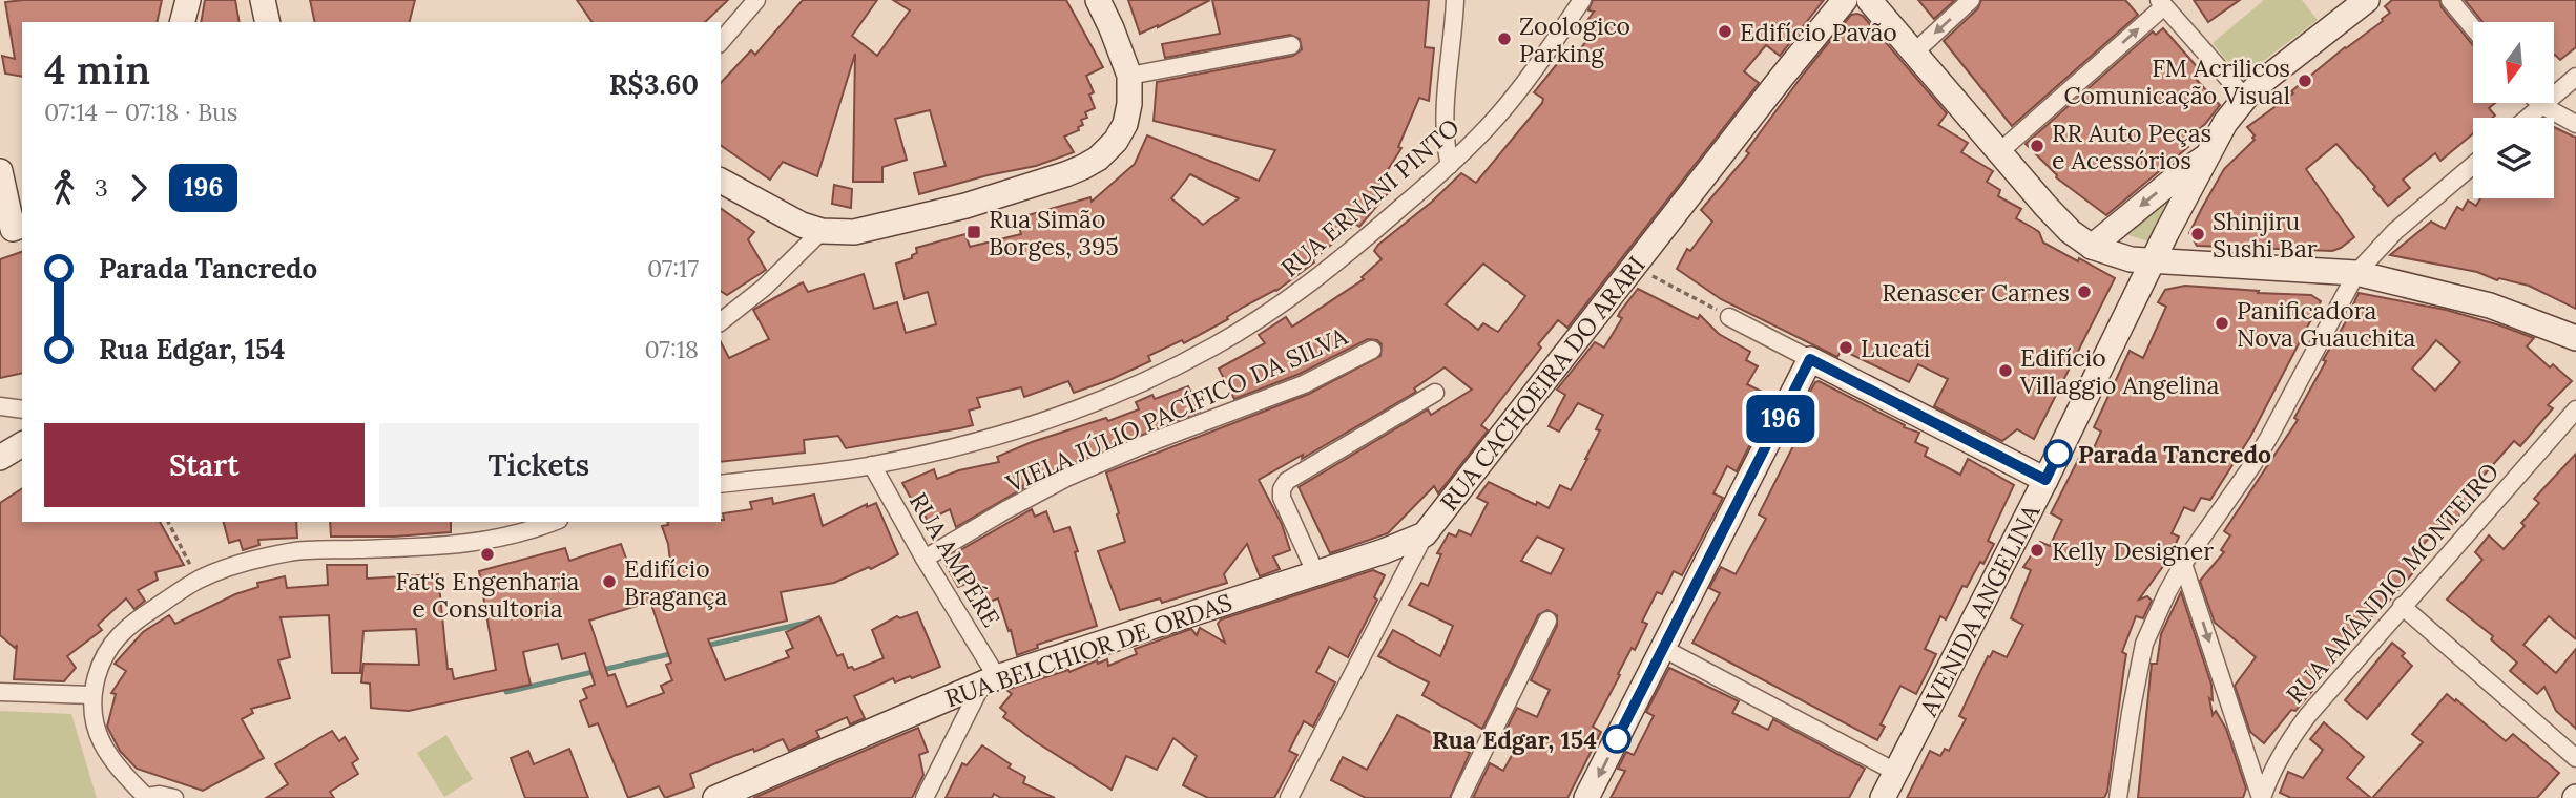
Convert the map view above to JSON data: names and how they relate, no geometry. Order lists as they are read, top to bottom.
{
  "streets": {
    "street": [
      "RUA ERNANI PINTO",
      "RUA CACHOEIRA DO ARARI",
      "VIELA JÚLIO PACÍFICO DA SILVA",
      "RUA AMPÉRE",
      "RUA AMÂNDIO MONTEIRO",
      "AVENIDA ANGELINA",
      "RUA BELCHIOR DE ORDAS"
    ]
  },
  "crossings": [
    ["RUA ERNANI PINTO", "RUA AMPÉRE"],
    ["RUA CACHOEIRA DO ARARI", "RUA BELCHIOR DE ORDAS"],
    ["VIELA JÚLIO PACÍFICO DA SILVA", "RUA AMPÉRE"],
    ["RUA AMPÉRE", "RUA BELCHIOR DE ORDAS"]
  ],
  "places": {
    "other": [
      "Edifício Pavão",
      "Zoologico Parking",
      "FM Acrilicos Comunicação Visual",
      "RR Auto Peças e Acessórios",
      "Shinjiru Sushi Bar",
      "Renascer Carnes",
      "Panificadora Nova Guauchita",
      "Lucati",
      "Edifício Villaggio Angelina",
      "Parada Tancredo",
      "Kelly Designer",
      "Fat's Engenharia e Consultoria",
      "Edifício Bragança",
      "Rua Edgar, 154"
    ],
    "transit": ["Rua Simão Borges, 395"]
  },
  "lines": ["bus line 196"],
  "north": "bottom",
  "page": {
    "on_map": "196",
    "heading": ["4 min", "07:14 – 07:18 · Bus", "R$3.60"],
    "legs": ["3", "196"],
    "list": [
      {
        "name": "Parada Tancredo",
        "value": "07:17"
      },
      {
        "name": "Rua Edgar, 154",
        "value": "07:18"
      }
    ],
    "buttons": ["Start", "Tickets"]
  }
}
